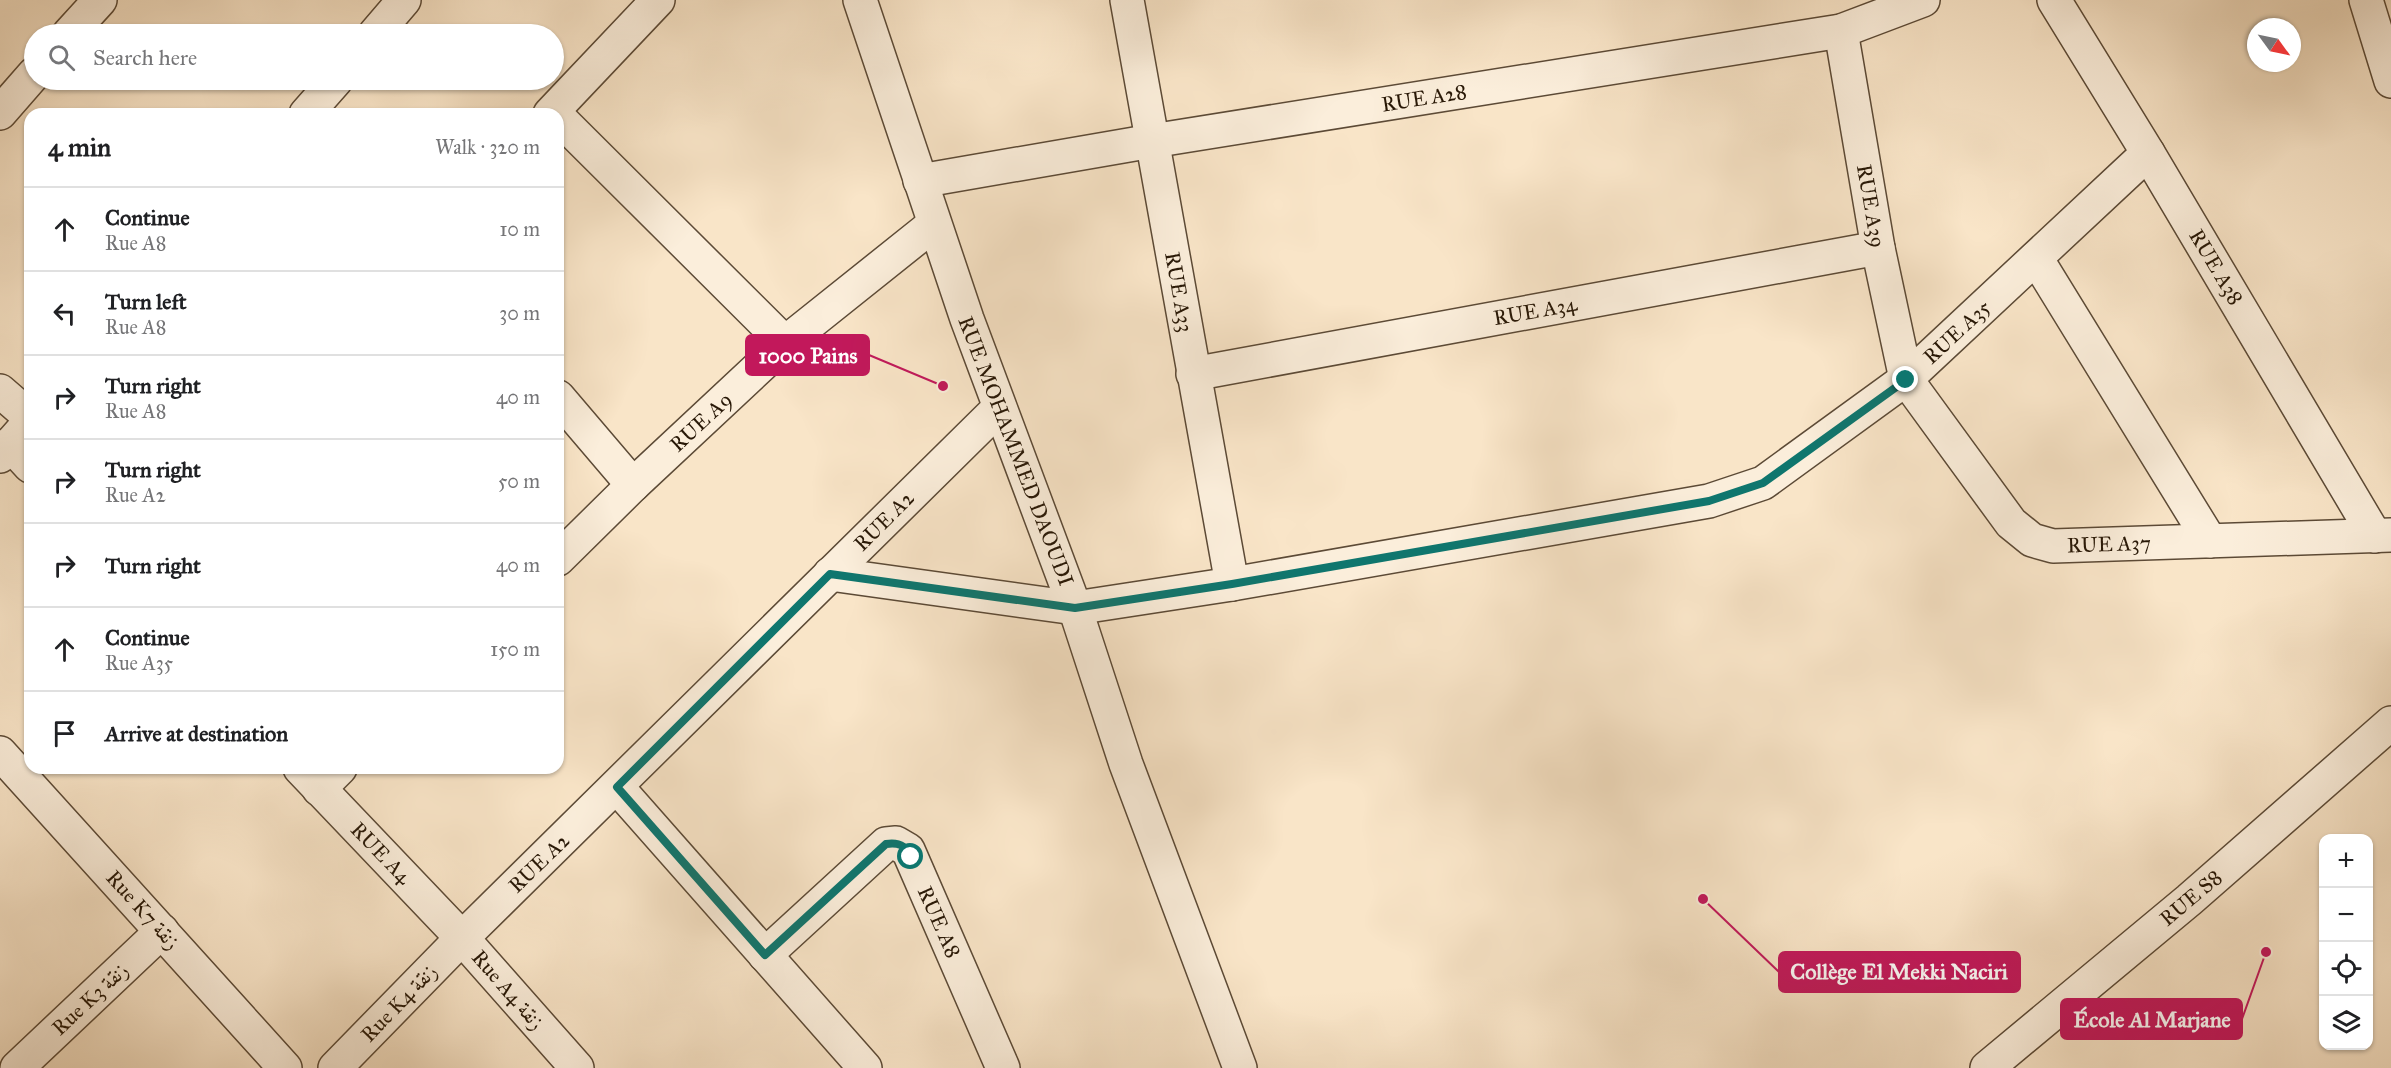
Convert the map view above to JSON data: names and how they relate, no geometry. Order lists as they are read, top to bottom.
{
  "streets": {
    "street": [
      "RUE A28",
      "RUE A39",
      "RUE A38",
      "RUE A33",
      "RUE A34",
      "RUE A35",
      "RUE A9",
      "RUE MOHAMMED DAOUDI",
      "RUE A2",
      "RUE A37",
      "RUE A4",
      "RUE S8",
      "Rue K7 زنقة",
      "RUE A8",
      "Rue A4 زنقة",
      "Rue K3 زنقة",
      "Rue K4 زنقة"
    ]
  },
  "crossings": [
    ["RUE A28", "RUE A39"],
    ["RUE A28", "RUE A33"],
    ["RUE A28", "RUE MOHAMMED DAOUDI"],
    ["RUE A39", "RUE A34"],
    ["RUE A39", "RUE A35"],
    ["RUE A39", "RUE A37"],
    ["RUE A38", "RUE A35"],
    ["RUE A38", "RUE A37"],
    ["RUE A33", "RUE A34"],
    ["RUE A33", "RUE A35"],
    ["RUE A35", "RUE MOHAMMED DAOUDI"],
    ["RUE A35", "RUE A2"],
    ["RUE A35", "RUE A37"],
    ["RUE A9", "RUE MOHAMMED DAOUDI"],
    ["RUE MOHAMMED DAOUDI", "RUE A2"],
    ["RUE A2", "RUE A4"],
    ["RUE A2", "Rue A4 زنقة"],
    ["RUE A2", "Rue K4 زنقة"],
    ["RUE A4", "Rue A4 زنقة"],
    ["RUE A4", "Rue K4 زنقة"],
    ["Rue K7 زنقة", "Rue K3 زنقة"],
    ["Rue A4 زنقة", "Rue K4 زنقة"]
  ],
  "places": ["1000 Pains", "Collège El Mekki Naciri", "École Al Marjane"],
  "north": "bottom right",
  "page": {
    "search": "Search here",
    "heading": ["4 min", "Walk · 320 m"],
    "list": [
      ["Continue", "Rue A8", "10 m"],
      ["Turn left", "Rue A8", "30 m"],
      ["Turn right", "Rue A8", "40 m"],
      ["Turn right", "Rue A2", "50 m"],
      ["Turn right", "40 m"],
      ["Continue", "Rue A35", "150 m"],
      "Arrive at destination"
    ],
    "map_buttons": ["+", "−"]
  }
}
